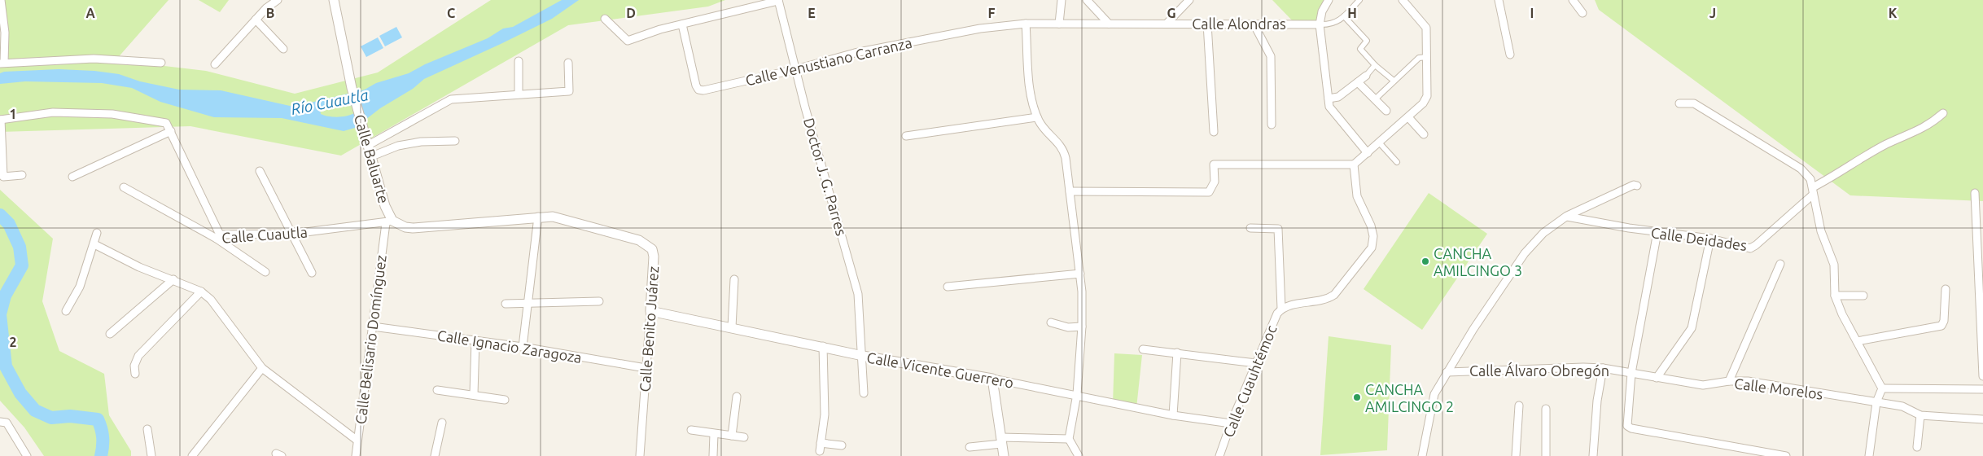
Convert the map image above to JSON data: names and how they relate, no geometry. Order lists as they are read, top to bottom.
{
  "streets": {
    "street": [
      "Calle Alondras",
      "Calle Venustiano Carranza",
      "Calle Baluarte",
      "Doctor J. G. Parres",
      "Calle Cuautla",
      "Calle Deidades",
      "Calle Benito Juárez",
      "Calle Belisario Domínguez",
      "Calle Ignacio Zaragoza",
      "Calle Vicente Guerrero",
      "Calle Álvaro Obregón",
      "Calle Cuauhtémoc",
      "Calle Morelos"
    ]
  },
  "crossings": [
    ["Calle Alondras", "Calle Venustiano Carranza"],
    ["Calle Venustiano Carranza", "Doctor J. G. Parres"],
    ["Calle Baluarte", "Calle Cuautla"],
    ["Calle Baluarte", "Calle Benito Juárez"],
    ["Calle Baluarte", "Calle Belisario Domínguez"],
    ["Doctor J. G. Parres", "Calle Vicente Guerrero"],
    ["Calle Cuautla", "Calle Benito Juárez"],
    ["Calle Cuautla", "Calle Belisario Domínguez"],
    ["Calle Benito Juárez", "Calle Belisario Domínguez"],
    ["Calle Benito Juárez", "Calle Ignacio Zaragoza"],
    ["Calle Benito Juárez", "Calle Vicente Guerrero"],
    ["Calle Belisario Domínguez", "Calle Ignacio Zaragoza"],
    ["Calle Vicente Guerrero", "Calle Cuauhtémoc"],
    ["Calle Álvaro Obregón", "Calle Morelos"]
  ],
  "water": ["Río Cuautla"],
  "places": ["CANCHA AMILCINGO 3", "CANCHA AMILCINGO 2"],
  "grid": {
    "columns": [
      "A",
      "B",
      "C",
      "D",
      "E",
      "F",
      "G",
      "H",
      "I",
      "J",
      "K"
    ],
    "rows": ["1", "2"]
  }
}
